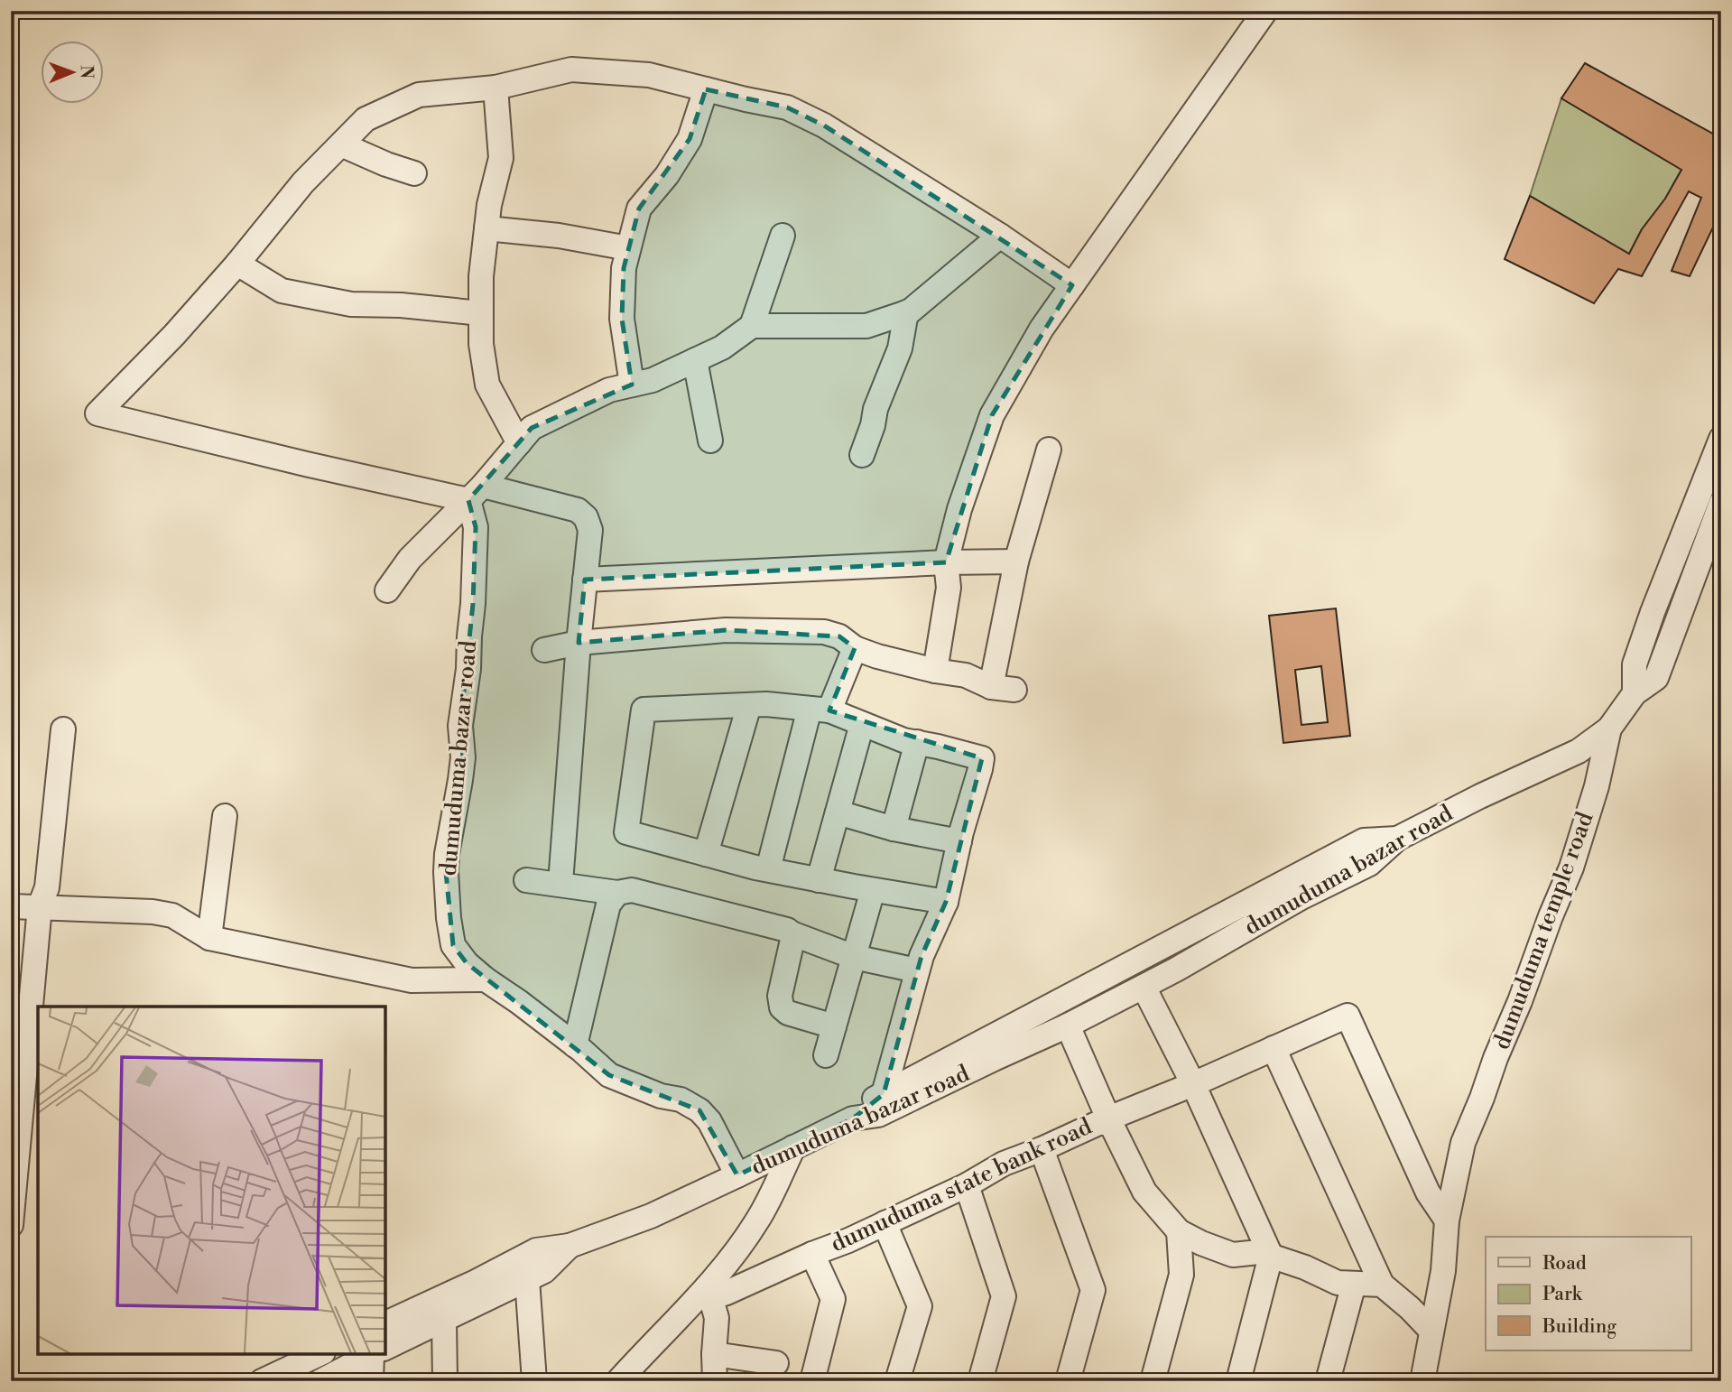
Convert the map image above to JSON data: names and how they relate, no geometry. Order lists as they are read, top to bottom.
{
  "streets": {
    "street": ["dumuduma bazar road", "dumuduma temple road", "dumuduma state bank road"]
  },
  "crossings": [
    ["dumuduma bazar road", "dumuduma temple road"]
  ],
  "legend": ["Road", "Park", "Building"],
  "north": "right"
}
